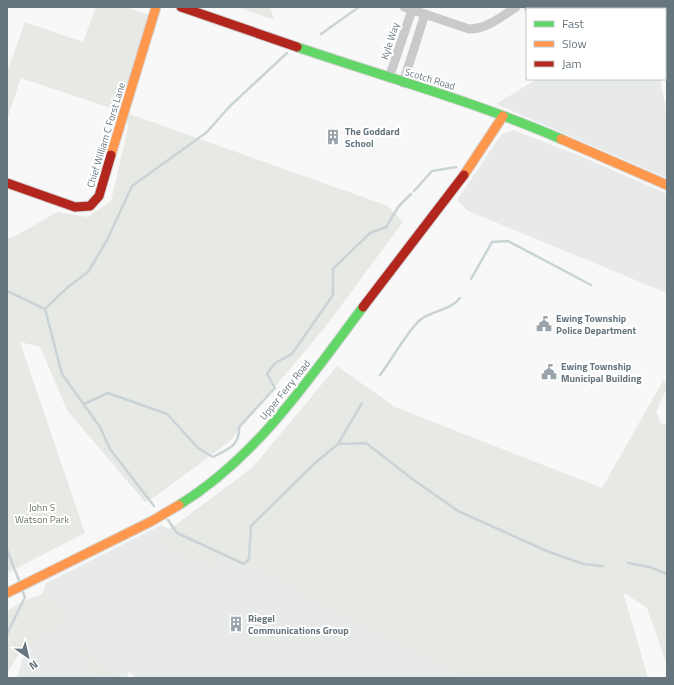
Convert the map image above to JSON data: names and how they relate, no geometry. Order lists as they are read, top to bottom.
{
  "streets": {
    "main road": ["Scotch Road", "Chief William C Forst Lane", "Upper Ferry Road"],
    "street": ["Kyle Way"]
  },
  "crossings": [
    ["Kyle Way", "Scotch Road"],
    ["Scotch Road", "Upper Ferry Road"]
  ],
  "parks": ["John S Watson Park"],
  "places": {
    "building": ["The Goddard School", "Riegel Communications Group"],
    "public building": ["Ewing Township Police Department", "Ewing Township Municipal Building"]
  },
  "legend": ["Fast", "Slow", "Jam"],
  "north": "bottom right"
}
